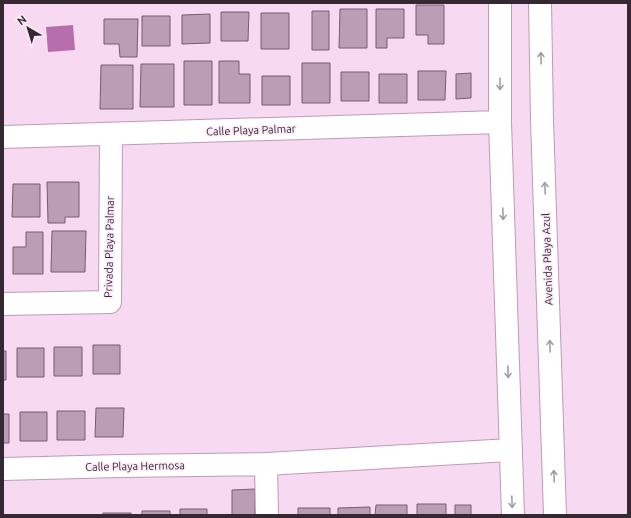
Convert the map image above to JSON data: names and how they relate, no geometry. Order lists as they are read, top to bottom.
{
  "streets": {
    "street": [
      "Calle Playa Palmar",
      "Privada Playa Palmar",
      "Avenida Playa Azul",
      "Calle Playa Hermosa"
    ]
  },
  "crossings": [
    ["Calle Playa Palmar", "Privada Playa Palmar"]
  ],
  "north": "top left"
}
